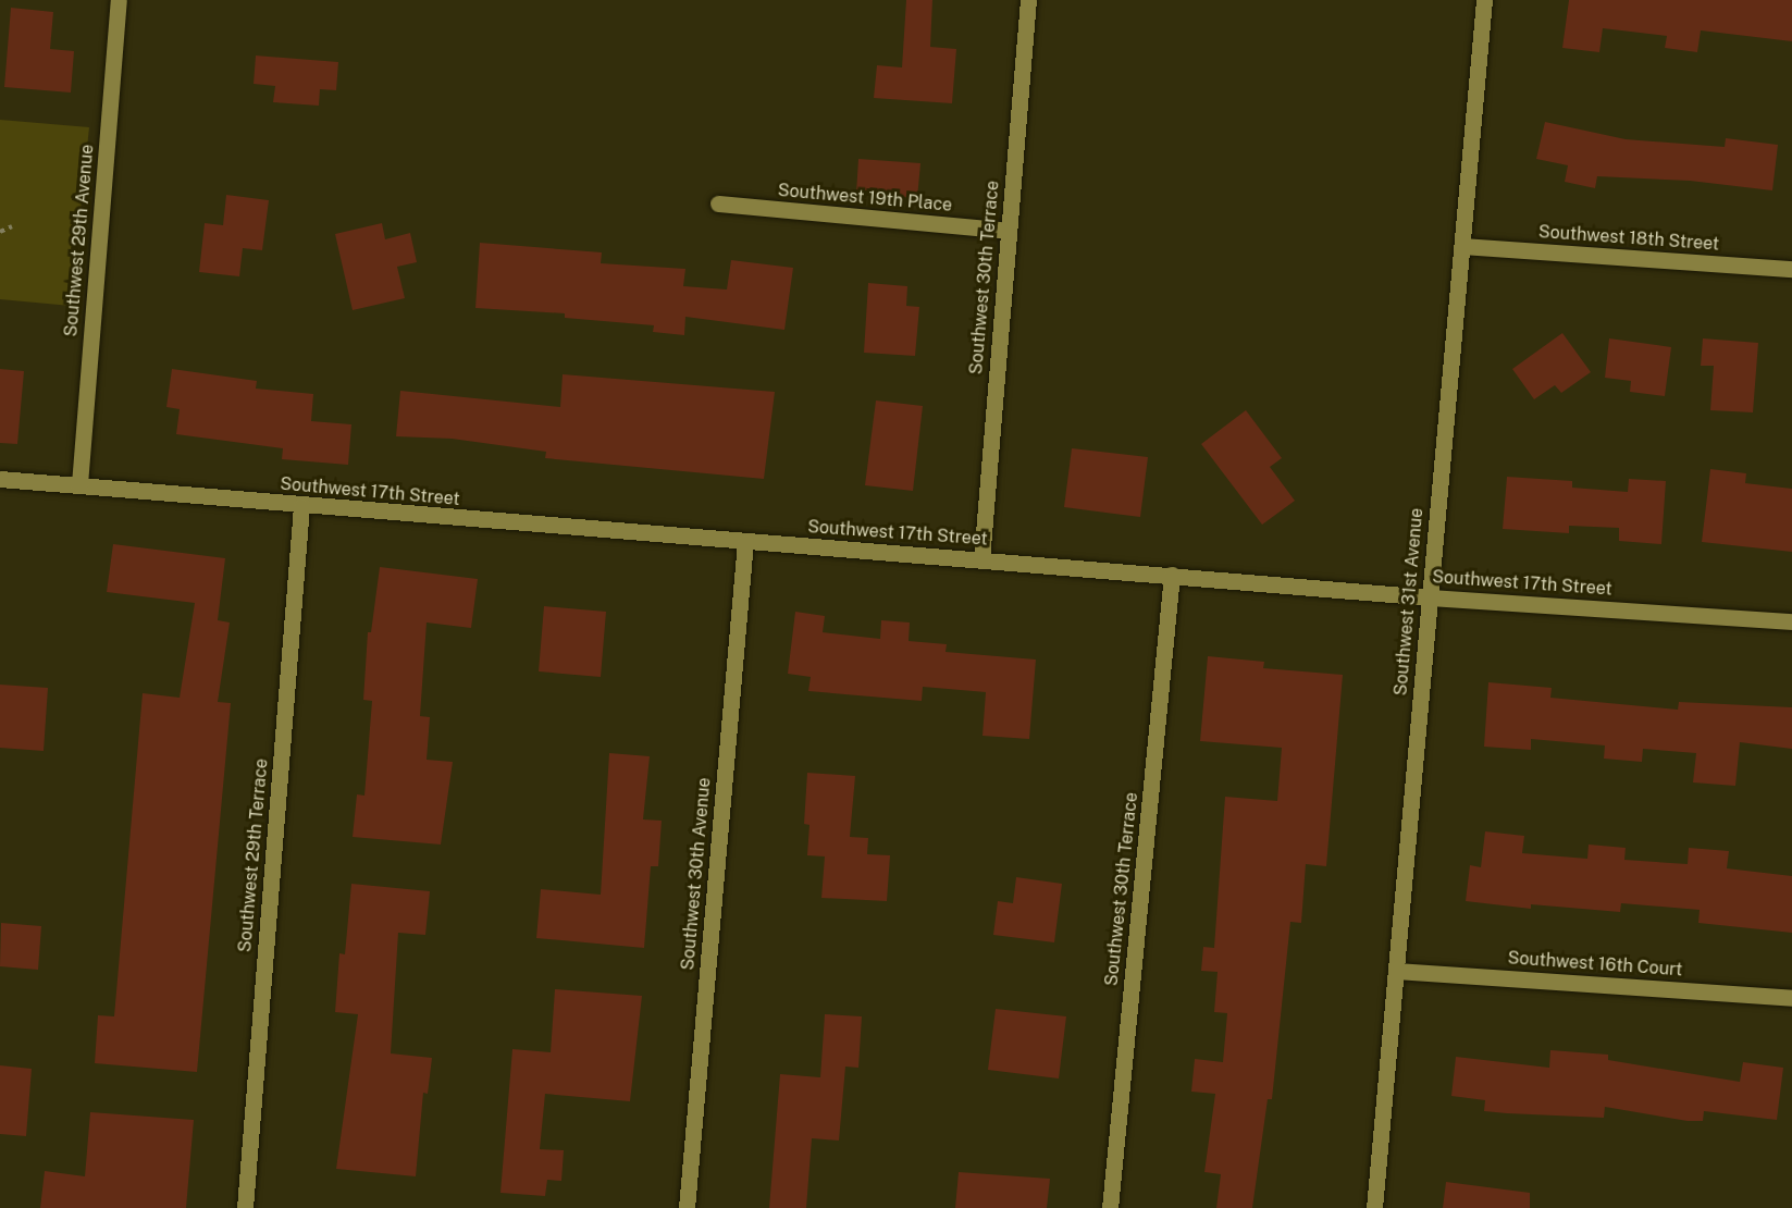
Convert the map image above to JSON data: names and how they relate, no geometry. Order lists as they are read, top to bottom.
{
  "streets": {
    "street": [
      "Southwest 19th Place",
      "Southwest 18th Street",
      "Southwest 29th Avenue",
      "Southwest 30th Terrace",
      "Southwest 17th Street",
      "Southwest 31st Avenue",
      "Southwest 29th Terrace",
      "Southwest 30th Avenue",
      "Southwest 16th Court"
    ]
  },
  "crossings": [
    ["Southwest 19th Place", "Southwest 30th Terrace"],
    ["Southwest 18th Street", "Southwest 31st Avenue"],
    ["Southwest 29th Avenue", "Southwest 17th Street"],
    ["Southwest 30th Terrace", "Southwest 17th Street"],
    ["Southwest 17th Street", "Southwest 31st Avenue"],
    ["Southwest 17th Street", "Southwest 29th Terrace"],
    ["Southwest 17th Street", "Southwest 30th Avenue"],
    ["Southwest 31st Avenue", "Southwest 16th Court"]
  ]
}
